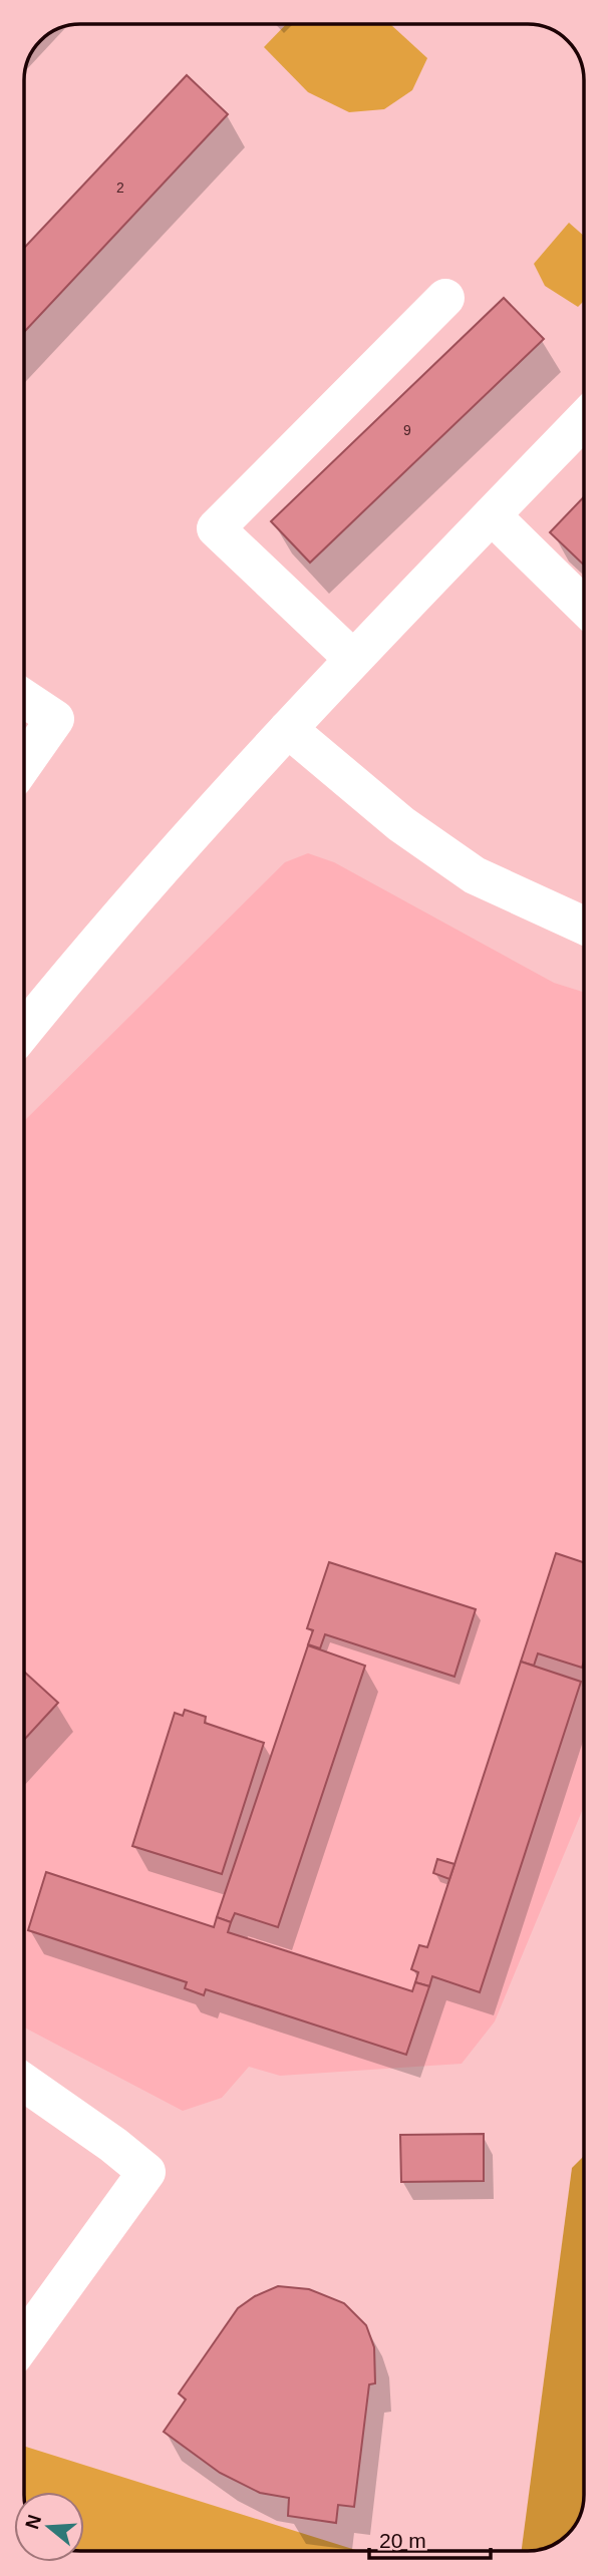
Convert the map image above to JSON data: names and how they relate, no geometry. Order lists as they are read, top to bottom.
{
  "house_numbers": ["2", "9"],
  "scale_bar": "20 m",
  "north": "left"
}
